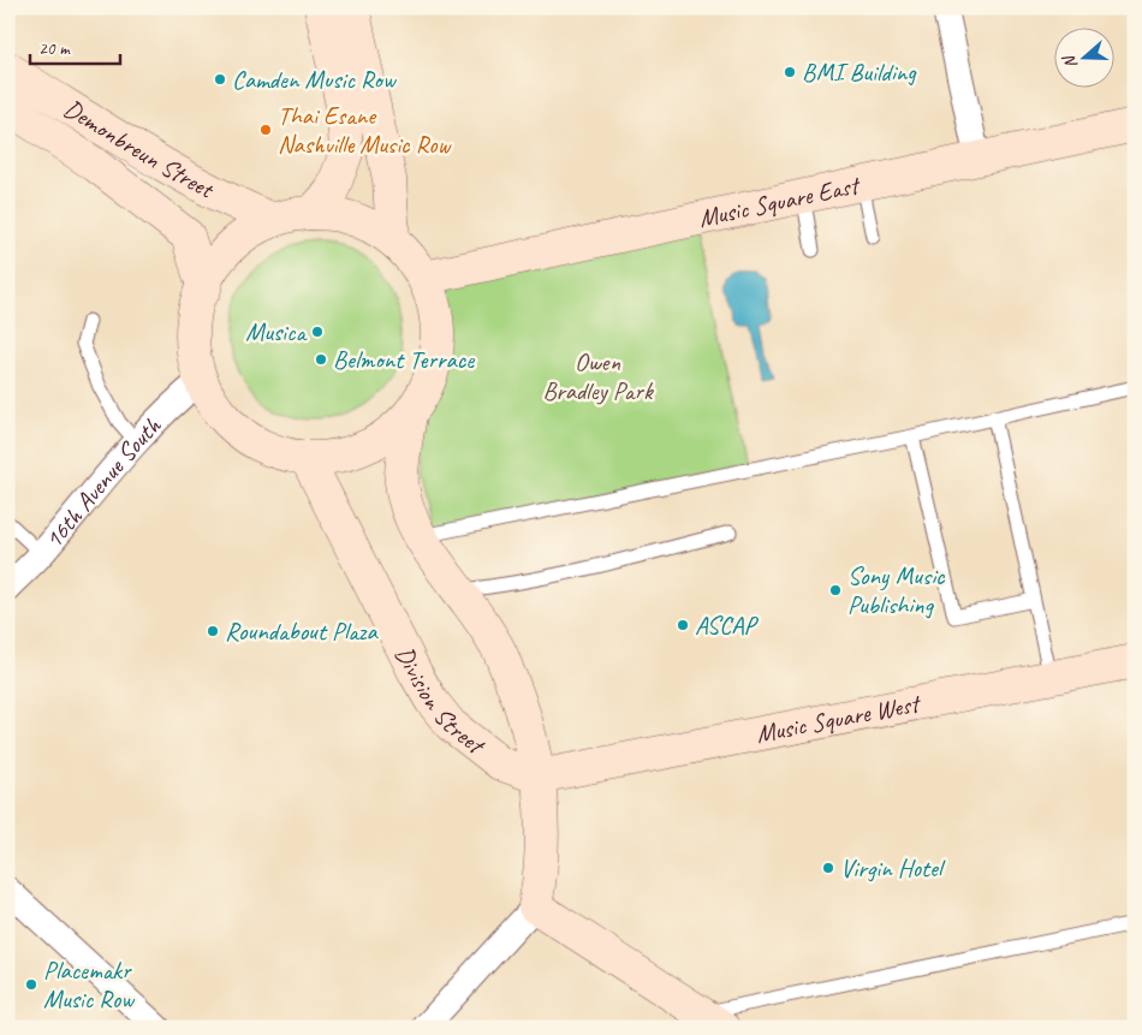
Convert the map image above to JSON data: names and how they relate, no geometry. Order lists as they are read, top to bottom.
{
  "streets": {
    "main road": [
      "Demonbreun Street",
      "Music Square East",
      "Division Street",
      "Music Square West"
    ],
    "street": ["16th Avenue South"]
  },
  "crossings": [
    ["Division Street", "Music Square West"]
  ],
  "parks": ["Owen Bradley Park"],
  "places": [
    "BMI Building",
    "Camden Music Row",
    "Thai Esane Nashville Music Row",
    "Musica",
    "Belmont Terrace",
    "Sony Music Publishing",
    "ASCAP",
    "Roundabout Plaza",
    "Virgin Hotel",
    "Placemakr Music Row"
  ],
  "scale_bar": "20 m",
  "north": "left"
}
